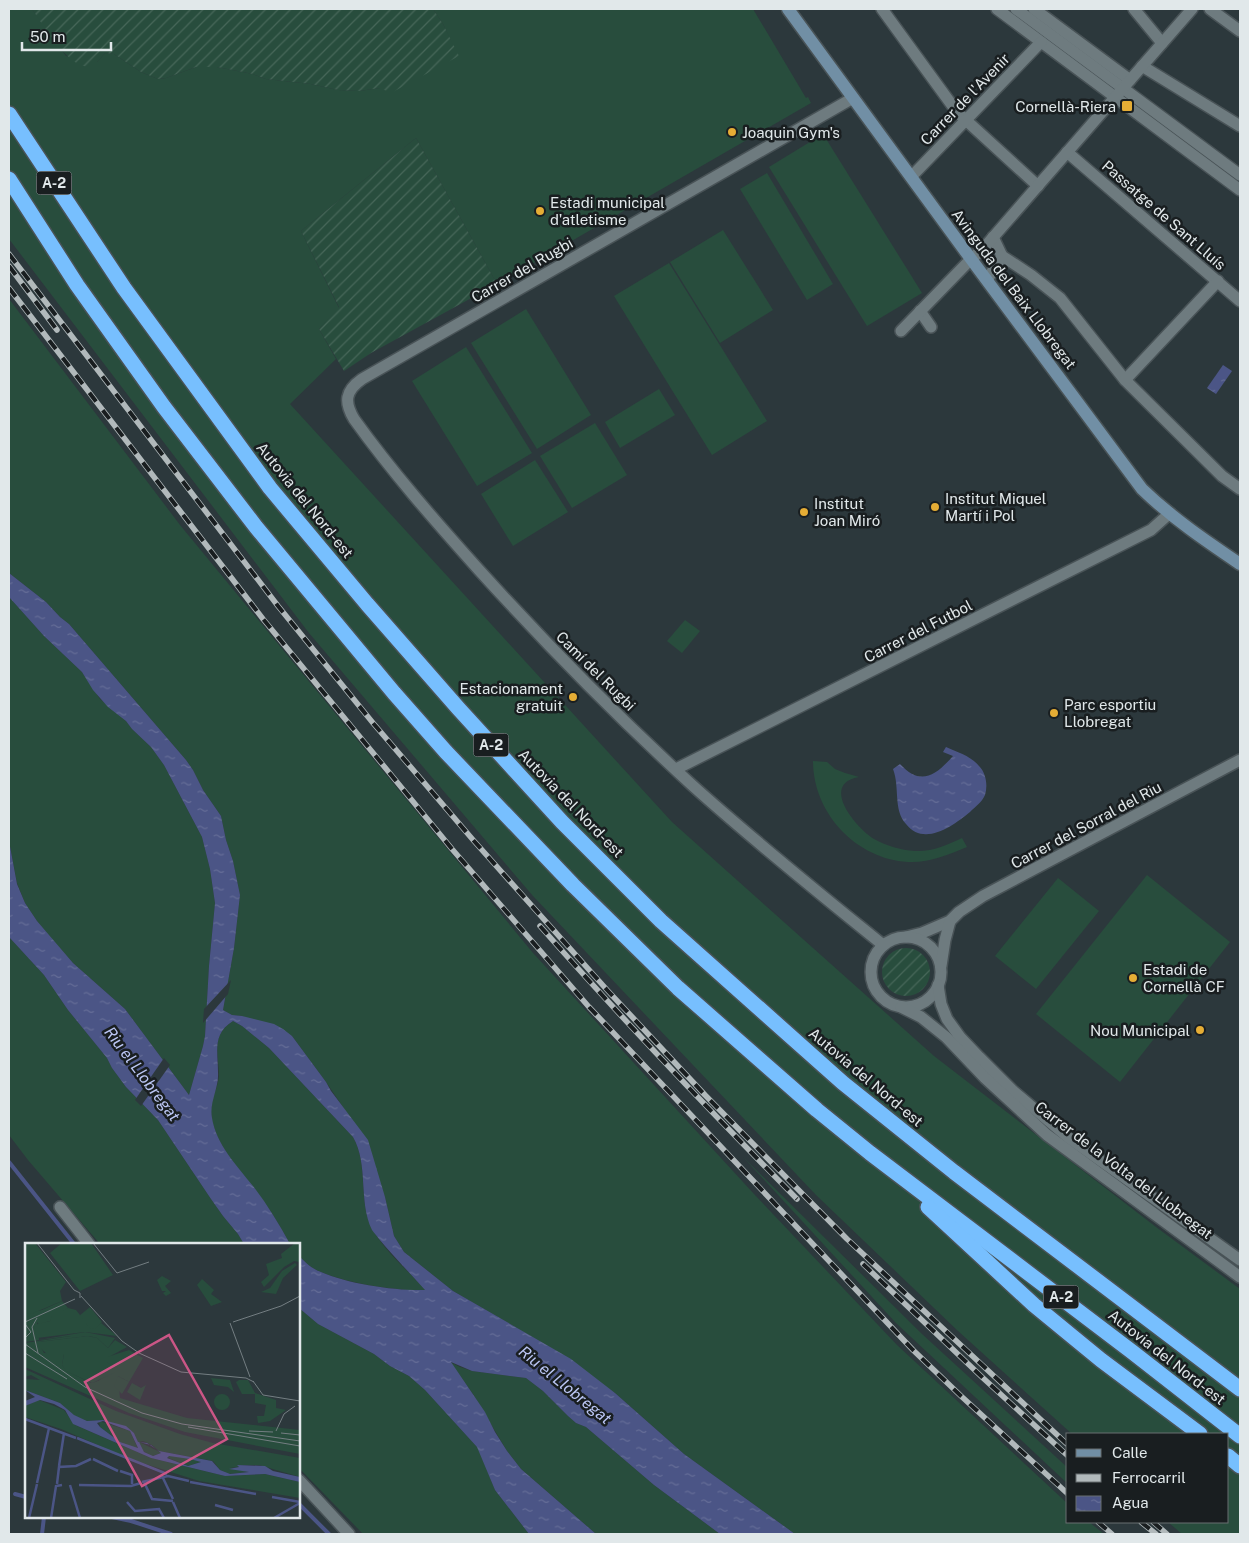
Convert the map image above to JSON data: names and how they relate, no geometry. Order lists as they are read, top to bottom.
{
  "streets": {
    "highway": ["A-2", "Autovia del Nord-est"],
    "main road": ["Avinguda del Baix Llobregat"],
    "street": [
      "Carrer de l'Avenir",
      "Passatge de Sant Lluís",
      "Carrer del Rugbi",
      "Carrer del Futbol",
      "Camí del Rugbi",
      "Carrer del Sorral del Riu",
      "Carrer de la Volta del Llobregat"
    ]
  },
  "crossings": [
    ["Carrer de l'Avenir", "Avinguda del Baix Llobregat"],
    ["Carrer del Rugbi", "Avinguda del Baix Llobregat"],
    ["Carrer del Rugbi", "Camí del Rugbi"],
    ["Avinguda del Baix Llobregat", "Carrer del Futbol"],
    ["Carrer del Futbol", "Camí del Rugbi"],
    ["Camí del Rugbi", "Carrer del Sorral del Riu"],
    ["Camí del Rugbi", "Carrer de la Volta del Llobregat"],
    ["Carrer del Sorral del Riu", "Carrer de la Volta del Llobregat"]
  ],
  "water": ["Riu el Llobregat"],
  "places": {
    "transit": ["Cornellà-Riera"],
    "other": [
      "Joaquin Gym's",
      "Estadi municipal d'atletisme",
      "Institut Miquel Martí i Pol",
      "Institut Joan Miró",
      "Estacionament gratuit",
      "Parc esportiu Llobregat",
      "Estadi de Cornellà CF",
      "Nou Municipal"
    ]
  },
  "legend": ["Calle", "Ferrocarril", "Agua"],
  "scale_bar": "50 m"
}
